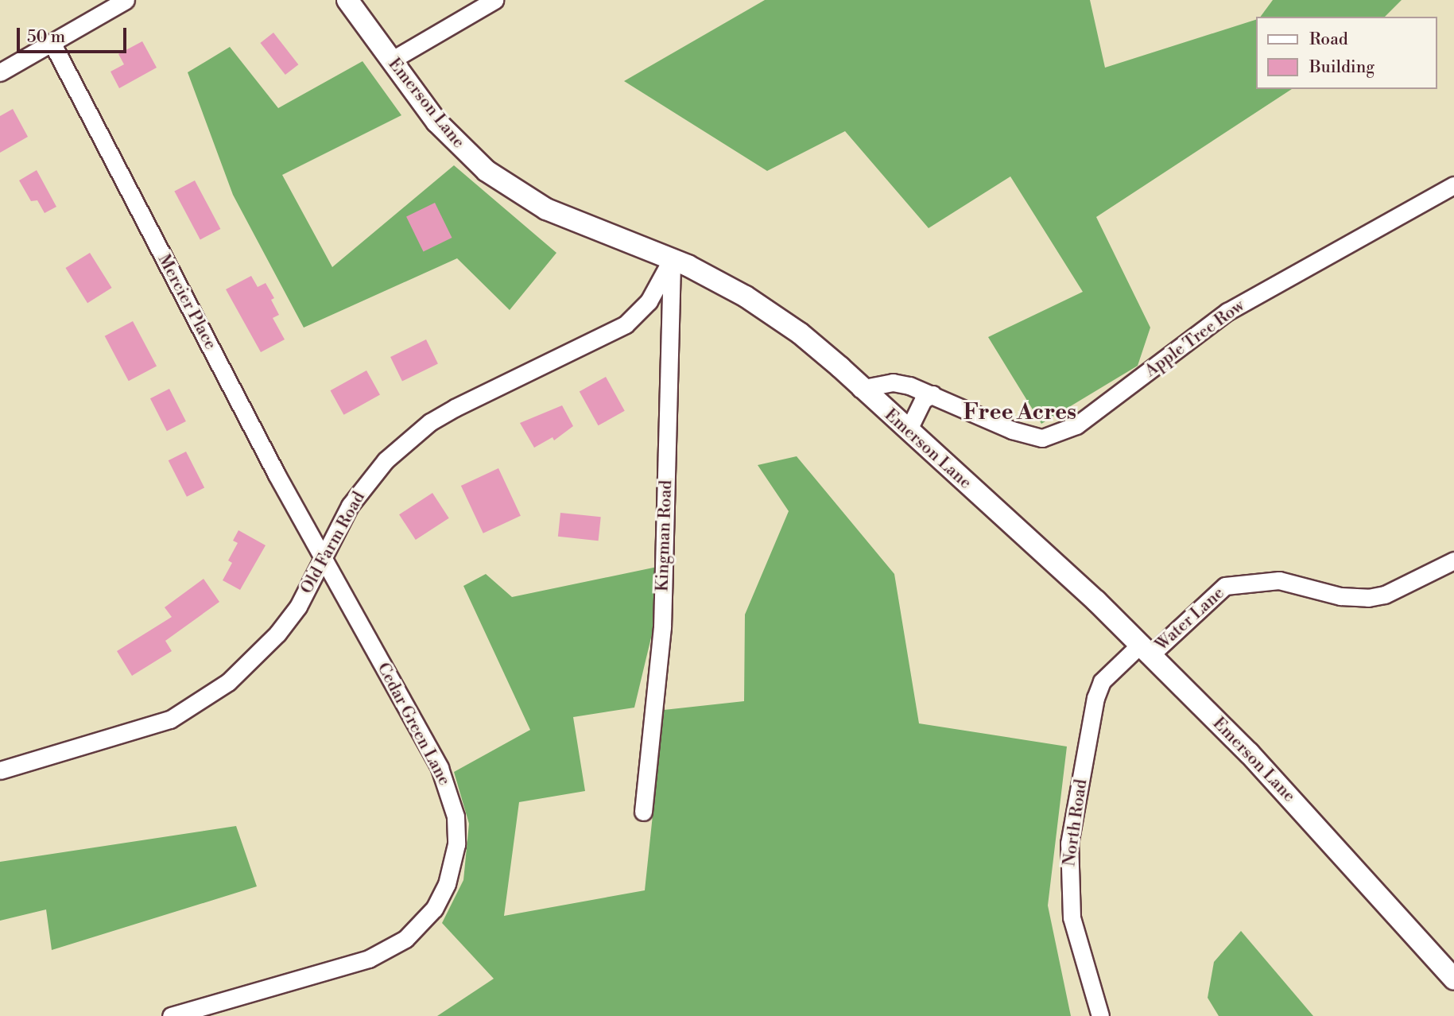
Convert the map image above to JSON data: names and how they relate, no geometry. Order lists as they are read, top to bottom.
{
  "streets": {
    "street": [
      "Emerson Lane",
      "Mercier Place",
      "Apple Tree Row",
      "Kingman Road",
      "Old Farm Road",
      "Water Lane",
      "Cedar Green Lane",
      "North Road"
    ]
  },
  "crossings": [
    ["Emerson Lane", "Apple Tree Row"],
    ["Emerson Lane", "Kingman Road"],
    ["Emerson Lane", "Old Farm Road"],
    ["Emerson Lane", "Water Lane"],
    ["Emerson Lane", "North Road"],
    ["Mercier Place", "Old Farm Road"],
    ["Mercier Place", "Cedar Green Lane"],
    ["Kingman Road", "Old Farm Road"],
    ["Old Farm Road", "Cedar Green Lane"],
    ["Water Lane", "North Road"]
  ],
  "districts": ["Free Acres"],
  "legend": ["Road", "Building"],
  "scale_bar": "50 m"
}
